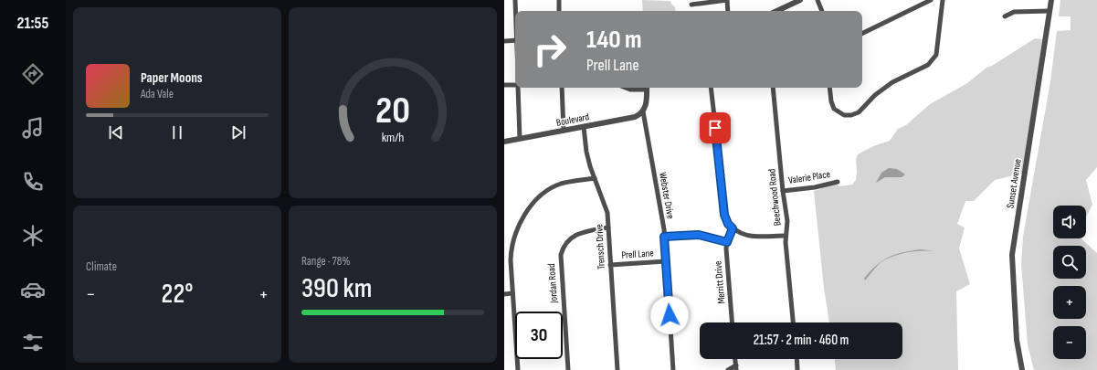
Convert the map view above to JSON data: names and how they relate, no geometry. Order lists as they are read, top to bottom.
{
  "streets": {
    "street": [
      "Boulevard",
      "Valerie Place",
      "Sunset Avenue",
      "Webster Drive",
      "Beechwood Road",
      "Trensch Drive",
      "Prell Lane",
      "Merritt Drive",
      "Jordan Road"
    ]
  },
  "crossings": [
    ["Boulevard", "Webster Drive"],
    ["Boulevard", "Trensch Drive"],
    ["Valerie Place", "Beechwood Road"],
    ["Webster Drive", "Prell Lane"],
    ["Trensch Drive", "Prell Lane"],
    ["Trensch Drive", "Jordan Road"]
  ],
  "page": {
    "tabs": "21:55",
    "turn": ["140 m", "Prell Lane"],
    "song": ["Paper Moons", "Ada Vale"],
    "tile": [
      "Climate",
      ["Range · 78%", "390 km"]
    ],
    "map_buttons": ["+", "−"],
    "heat": ["−", "22°", "+"],
    "limit": "30",
    "trip": "21:57 · 2 min · 460 m",
    "gauge": ["20", "km/h"]
  }
}
